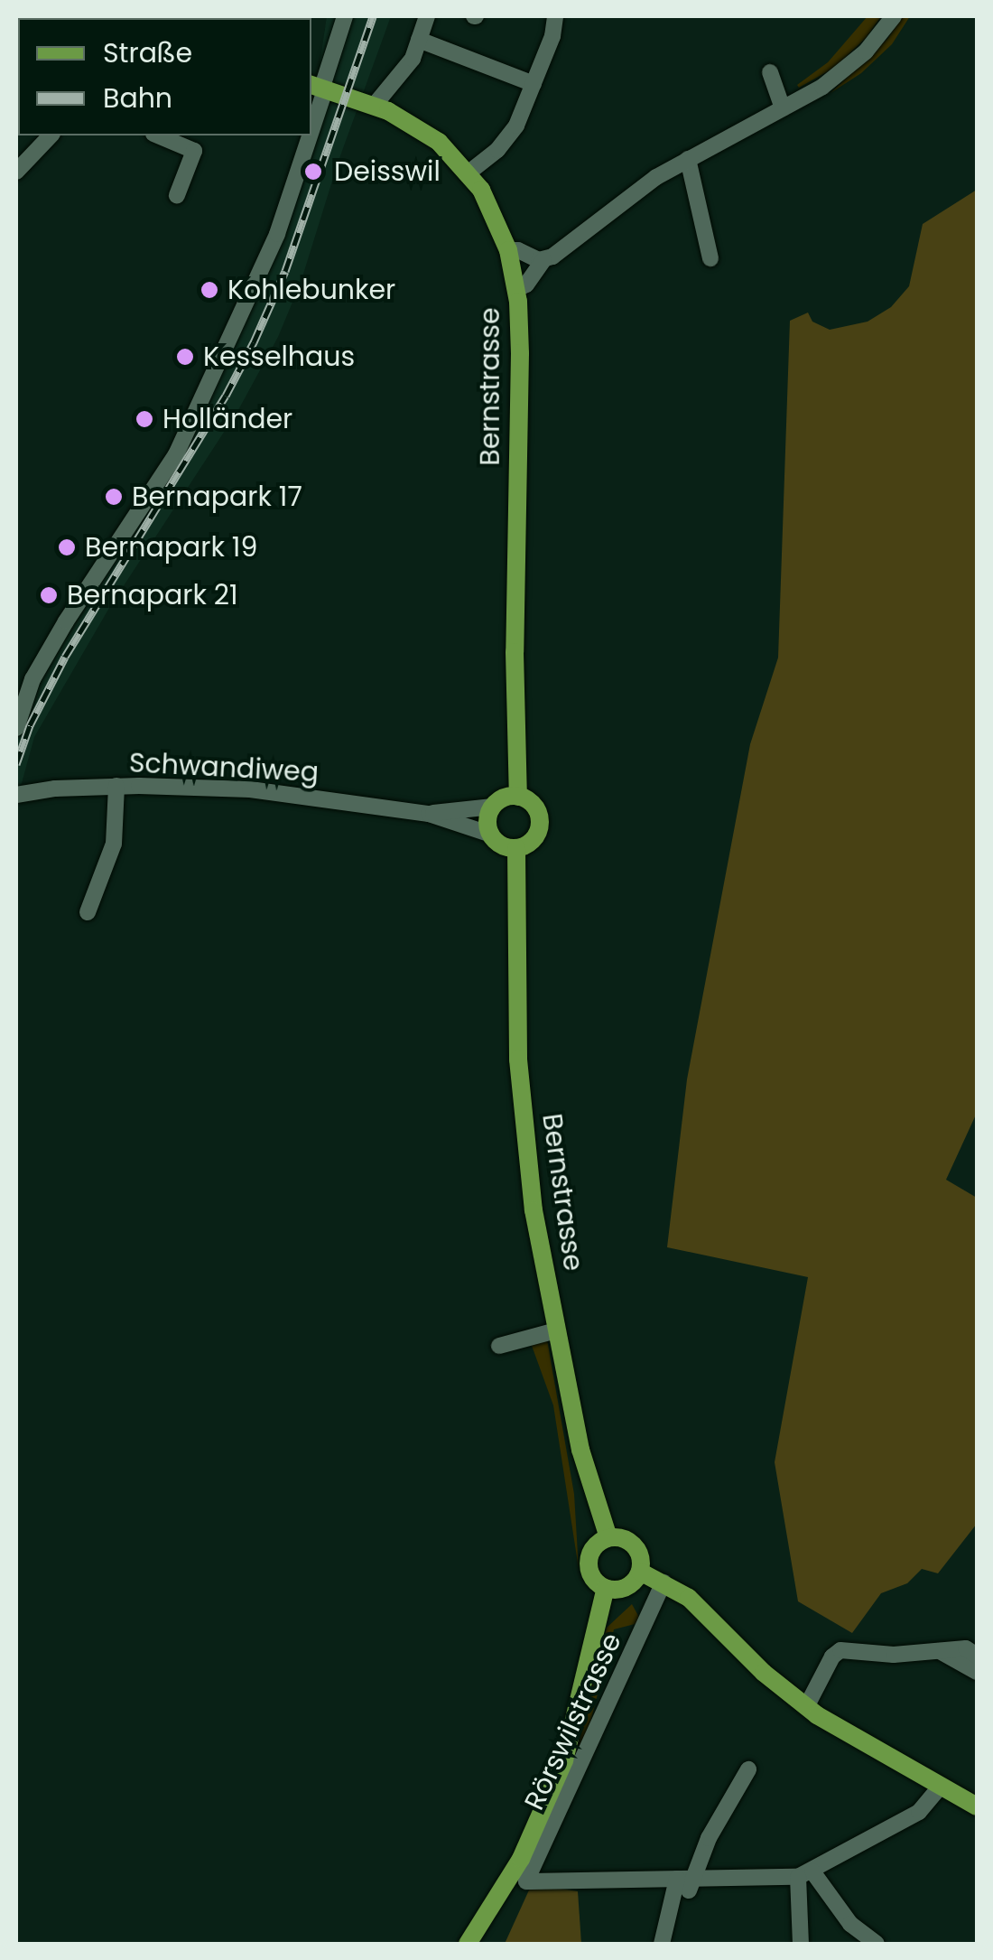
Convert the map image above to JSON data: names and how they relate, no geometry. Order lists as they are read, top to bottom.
{
  "streets": {
    "main road": ["Bernstrasse"],
    "street": ["Schwandiweg", "Rörswilstrasse"]
  },
  "crossings": [
    ["Bernstrasse", "Schwandiweg"]
  ],
  "places": [
    "Deisswil",
    "Kohlebunker",
    "Kesselhaus",
    "Holländer",
    "Bernapark 17",
    "Bernapark 19",
    "Bernapark 21"
  ],
  "legend": ["Straße", "Bahn"]
}
